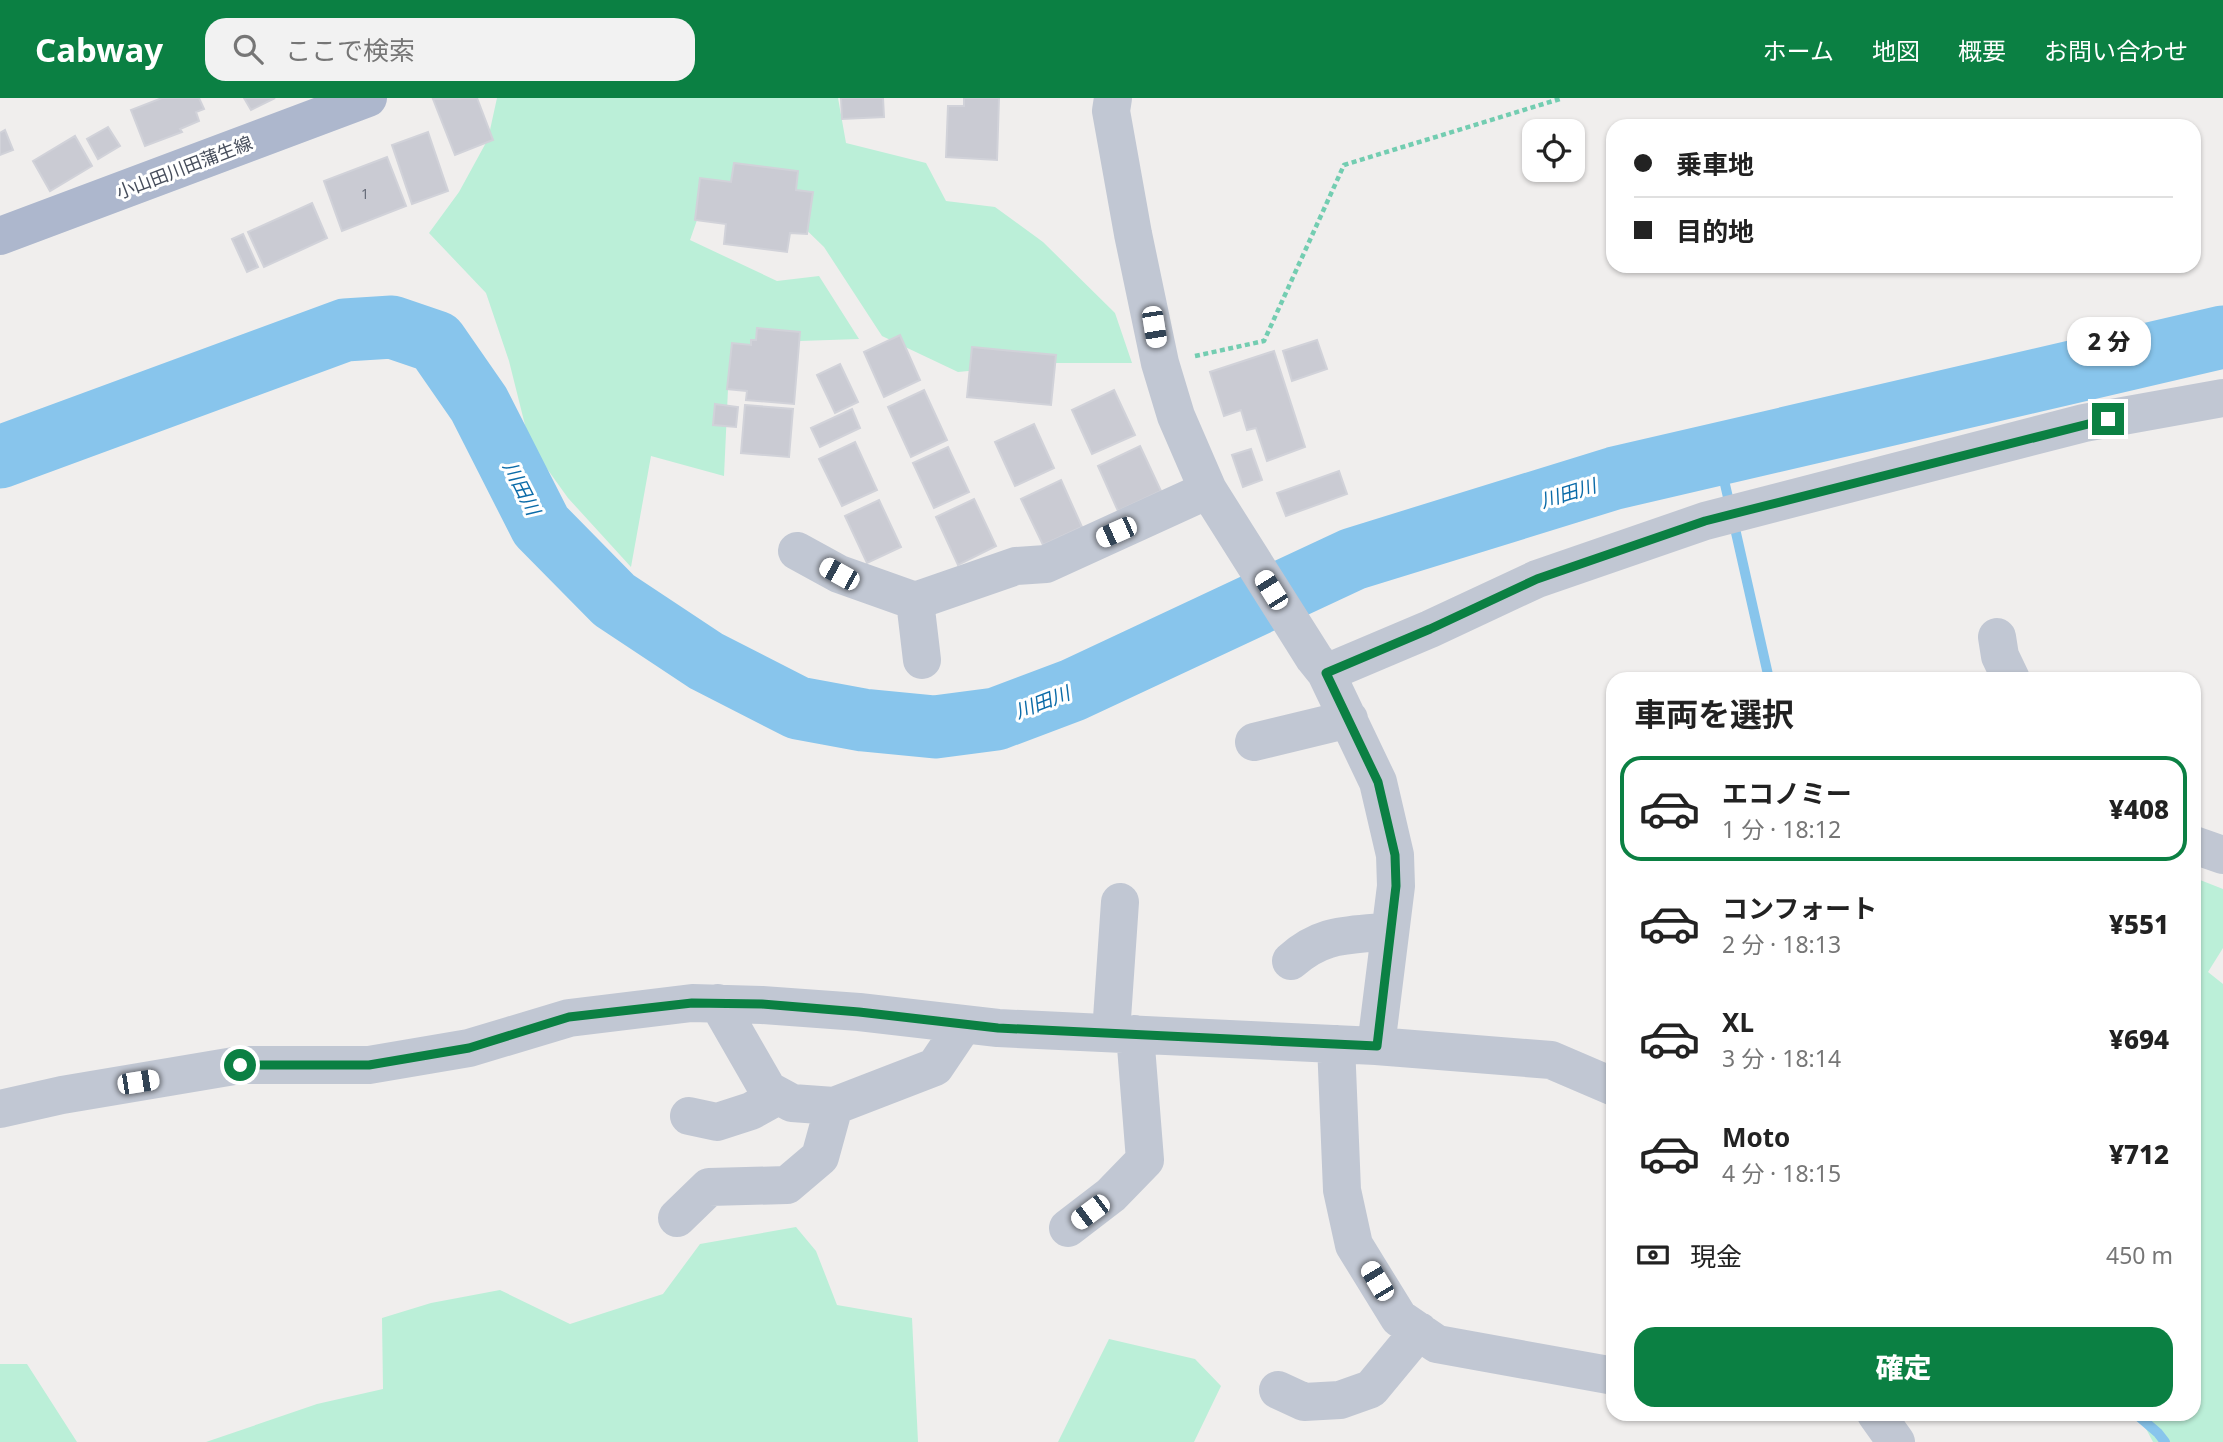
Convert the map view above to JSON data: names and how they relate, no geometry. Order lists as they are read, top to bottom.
{
  "streets": {
    "main road": ["小山田川田蒲生線"]
  },
  "water": ["川田川"],
  "house_numbers": ["1"],
  "page": {
    "header": "Cabway",
    "search": "ここで検索",
    "nav": [
      "ホーム",
      "地図",
      "概要",
      "お問い合わせ"
    ],
    "banner": ["乗車地", "目的地"],
    "bubble": "2 分",
    "heading": "車両を選択",
    "list": [
      {
        "name": "エコノミー",
        "note": "1 分 · 18:12",
        "value": "¥408"
      },
      {
        "name": "コンフォート",
        "note": "2 分 · 18:13",
        "value": "¥551"
      },
      {
        "name": "XL",
        "note": "3 分 · 18:14",
        "value": "¥694"
      },
      {
        "name": "Moto",
        "note": "4 分 · 18:15",
        "value": "¥712"
      }
    ],
    "pay": ["現金", "450 m"],
    "buttons": "確定"
  }
}
